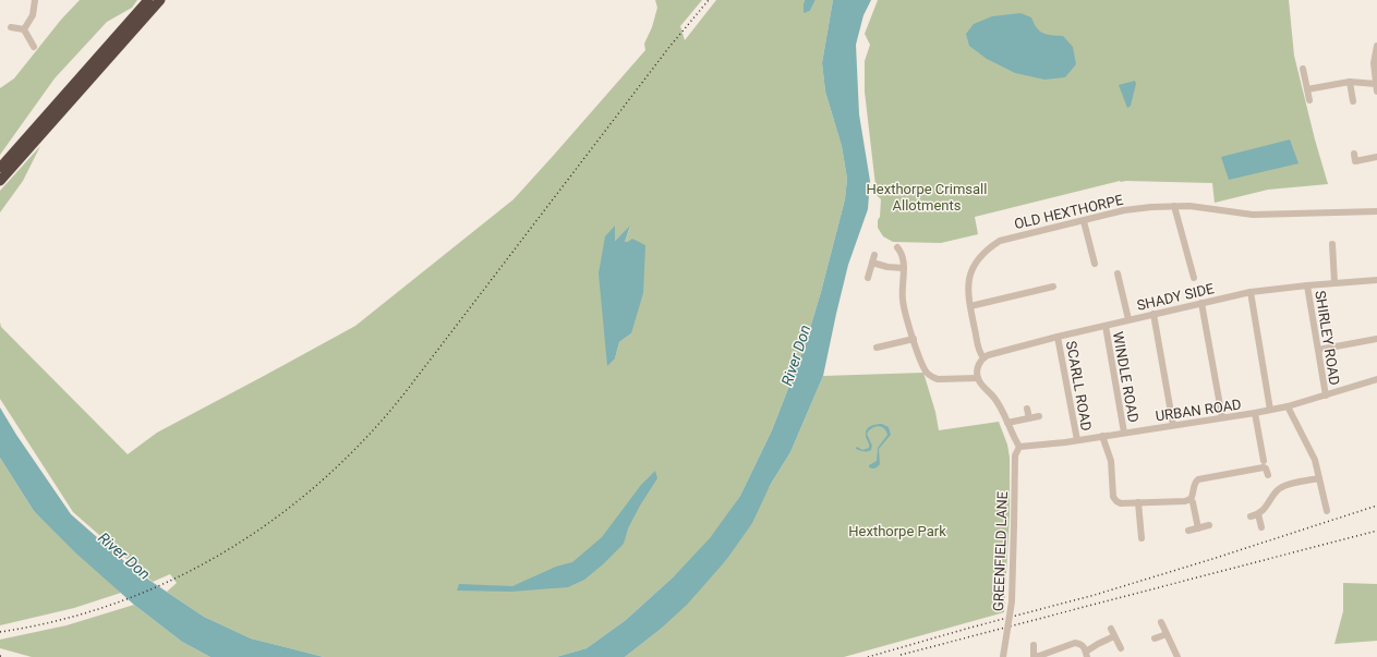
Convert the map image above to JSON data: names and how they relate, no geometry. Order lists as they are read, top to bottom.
{
  "streets": {
    "street": [
      "OLD HEXTHORPE",
      "SHADY SIDE",
      "SHIRLEY ROAD",
      "WINDLE ROAD",
      "SCARLL ROAD",
      "URBAN ROAD",
      "GREENFIELD LANE"
    ]
  },
  "crossings": [
    ["OLD HEXTHORPE", "SHADY SIDE"],
    ["SHADY SIDE", "SHIRLEY ROAD"],
    ["SHADY SIDE", "WINDLE ROAD"],
    ["SHADY SIDE", "SCARLL ROAD"],
    ["SHIRLEY ROAD", "URBAN ROAD"],
    ["WINDLE ROAD", "URBAN ROAD"],
    ["SCARLL ROAD", "URBAN ROAD"],
    ["URBAN ROAD", "GREENFIELD LANE"]
  ],
  "water": ["River Don"],
  "parks": ["Hexthorpe Crimsall Allotments", "Hexthorpe Park"]
}
